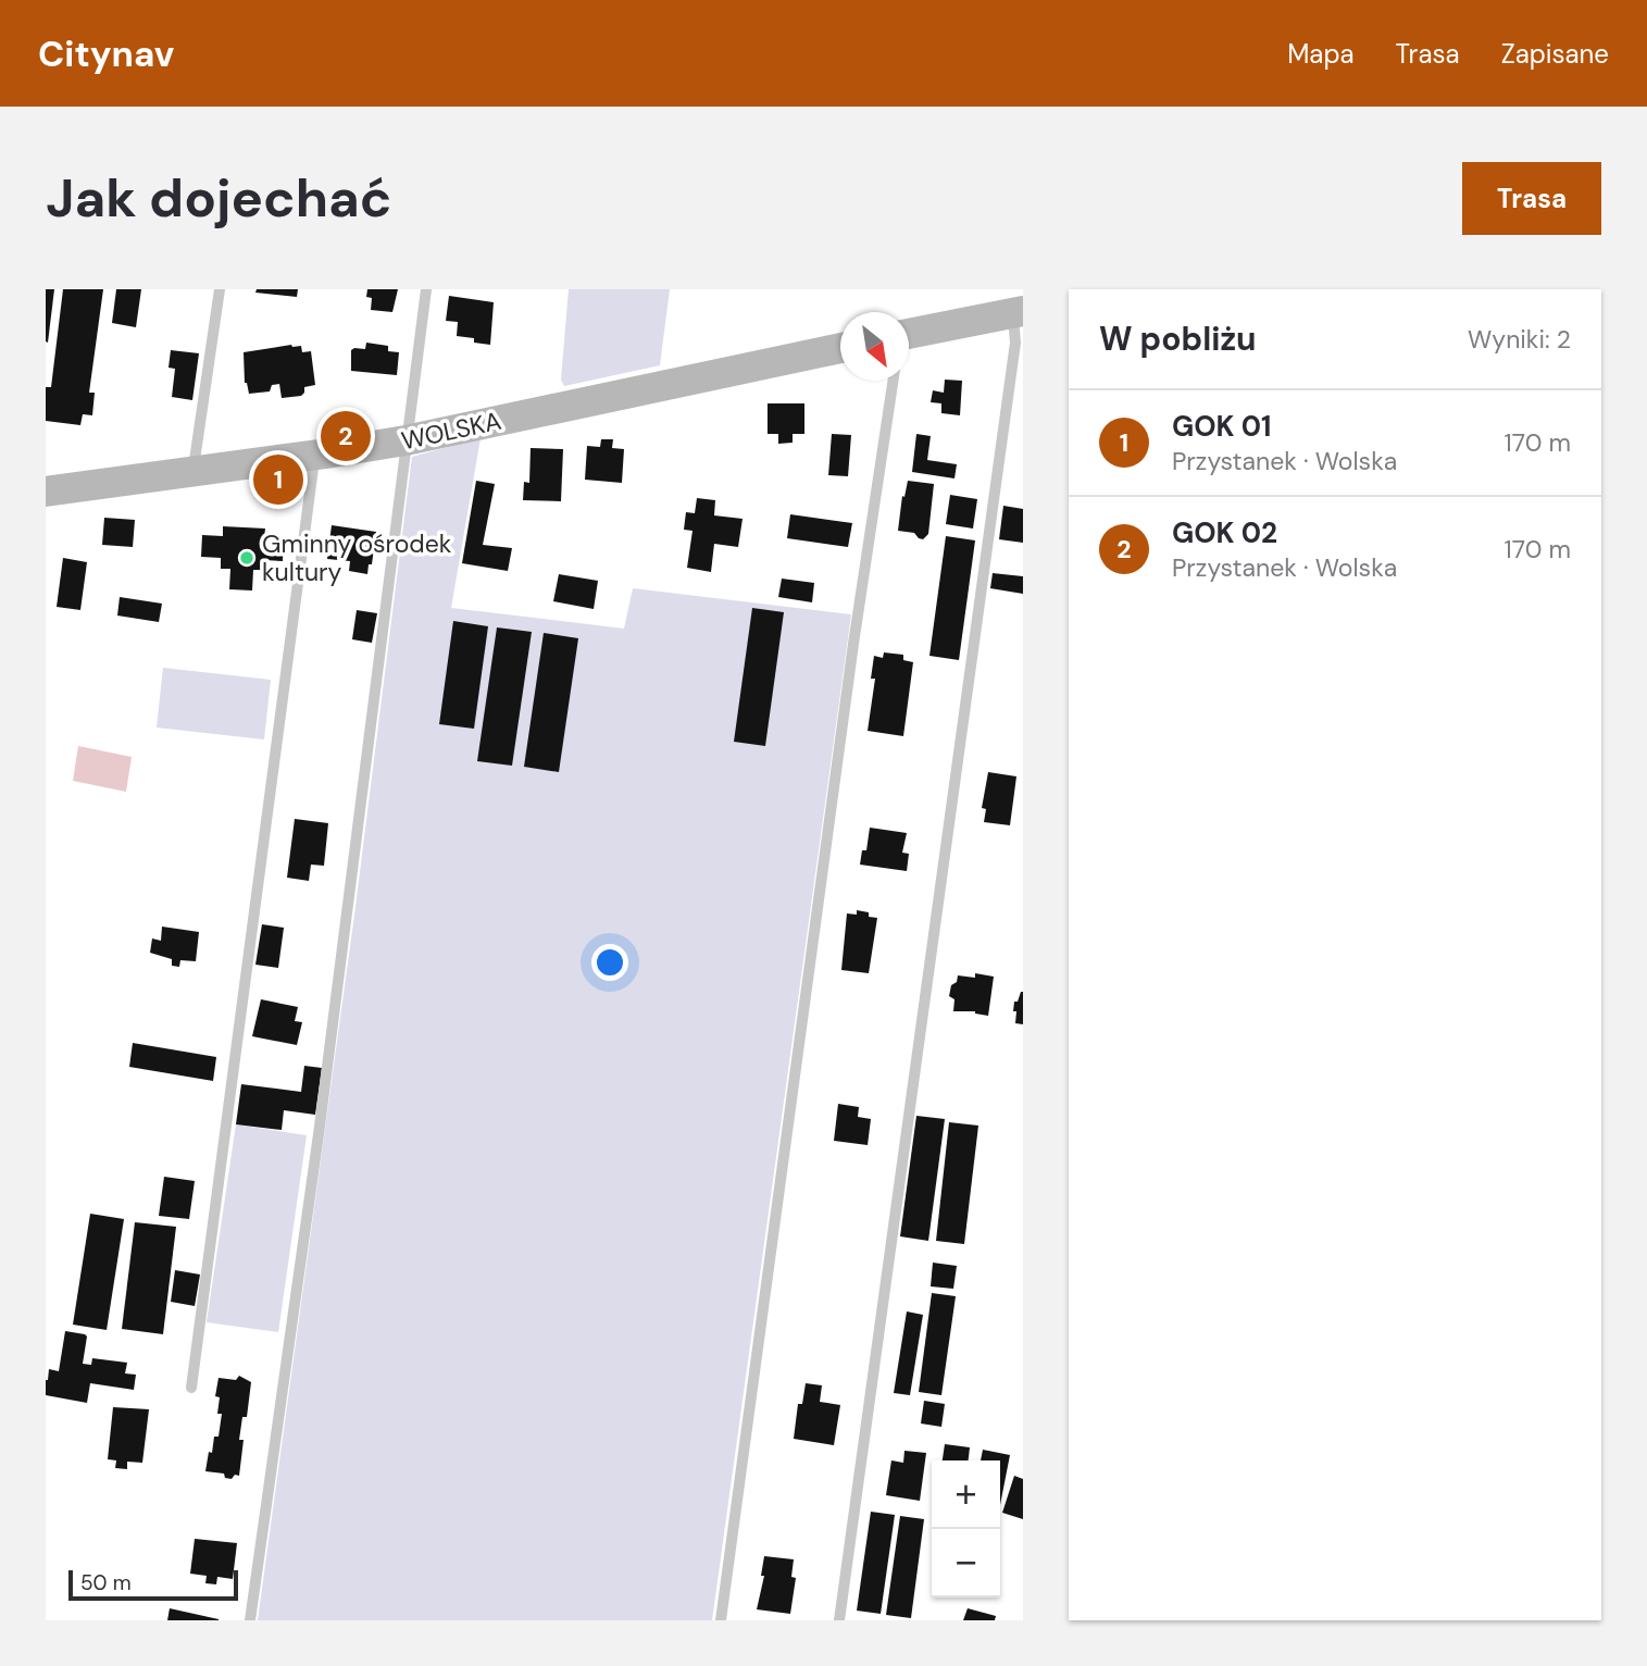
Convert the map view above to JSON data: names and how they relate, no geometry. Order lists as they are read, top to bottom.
{
  "streets": {
    "street": ["WOLSKA"]
  },
  "places": ["Gminny ośrodek kultury"],
  "scale_bar": "50 m",
  "north": "bottom right",
  "page": {
    "header": "Citynav",
    "nav": ["Mapa", "Trasa", "Zapisane"],
    "buttons": "Trasa",
    "title": "Jak dojechać",
    "heading": ["W pobliżu", "Wyniki: 2"],
    "list": [
      {
        "mark": "1",
        "name": "GOK 01",
        "note": "Przystanek · Wolska",
        "value": "170 m"
      },
      {
        "mark": "2",
        "name": "GOK 02",
        "note": "Przystanek · Wolska",
        "value": "170 m"
      }
    ],
    "pins": ["2", "1"],
    "map_buttons": ["+", "−"],
    "scale": "50 m"
  }
}
